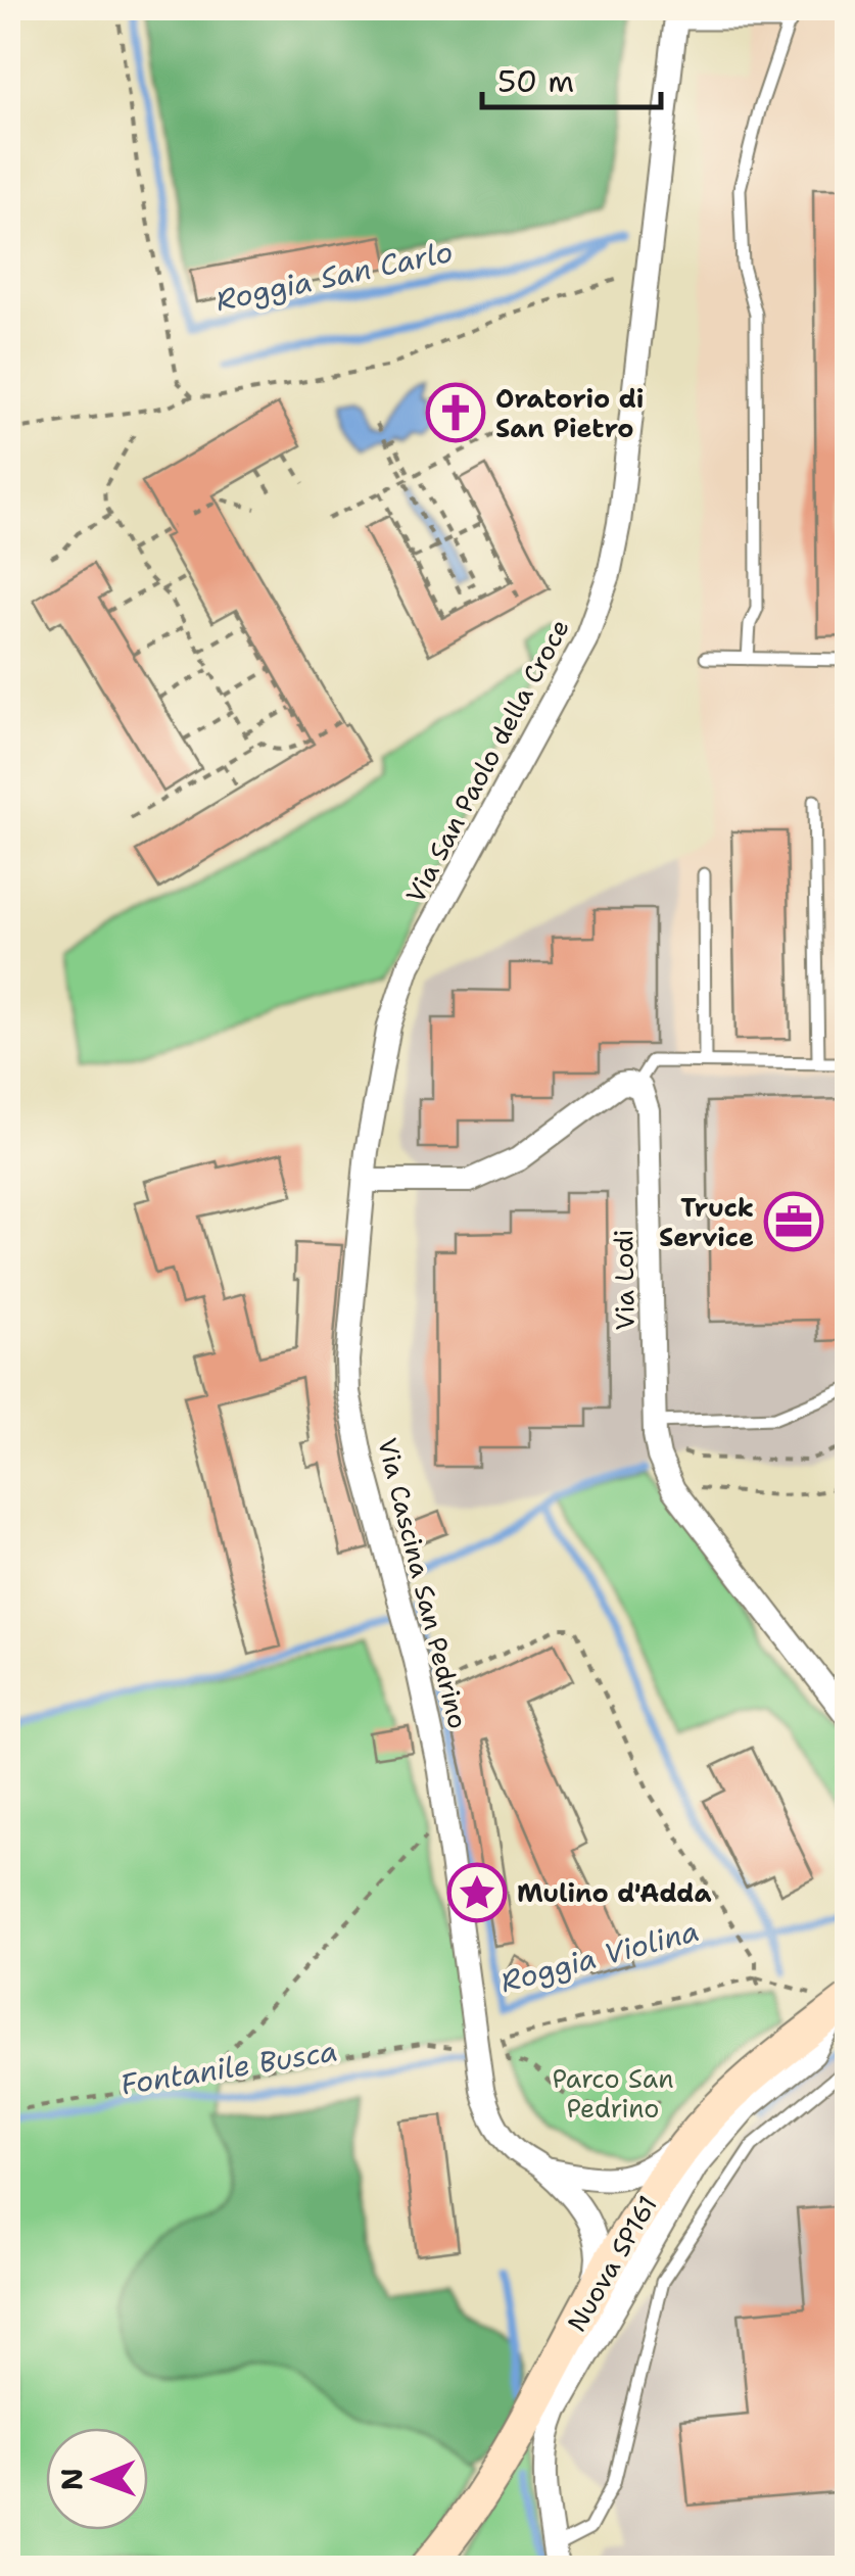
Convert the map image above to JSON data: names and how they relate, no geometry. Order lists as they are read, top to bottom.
{
  "streets": {
    "main road": ["Nuova SP161"],
    "street": ["Via San Paolo della Croce", "Via Lodi", "Via Cascina San Pedrino"]
  },
  "crossings": [
    ["Via San Paolo della Croce", "Via Cascina San Pedrino"],
    ["Via Cascina San Pedrino", "Nuova SP161"]
  ],
  "water": ["Roggia San Carlo", "Roggia Violina", "Fontanile Busca"],
  "parks": ["Parco San Pedrino"],
  "places": {
    "church": ["Oratorio di San Pietro"],
    "office": ["Truck Service"],
    "place": ["Mulino d'Adda"]
  },
  "scale_bar": "50 m",
  "north": "left"
}
